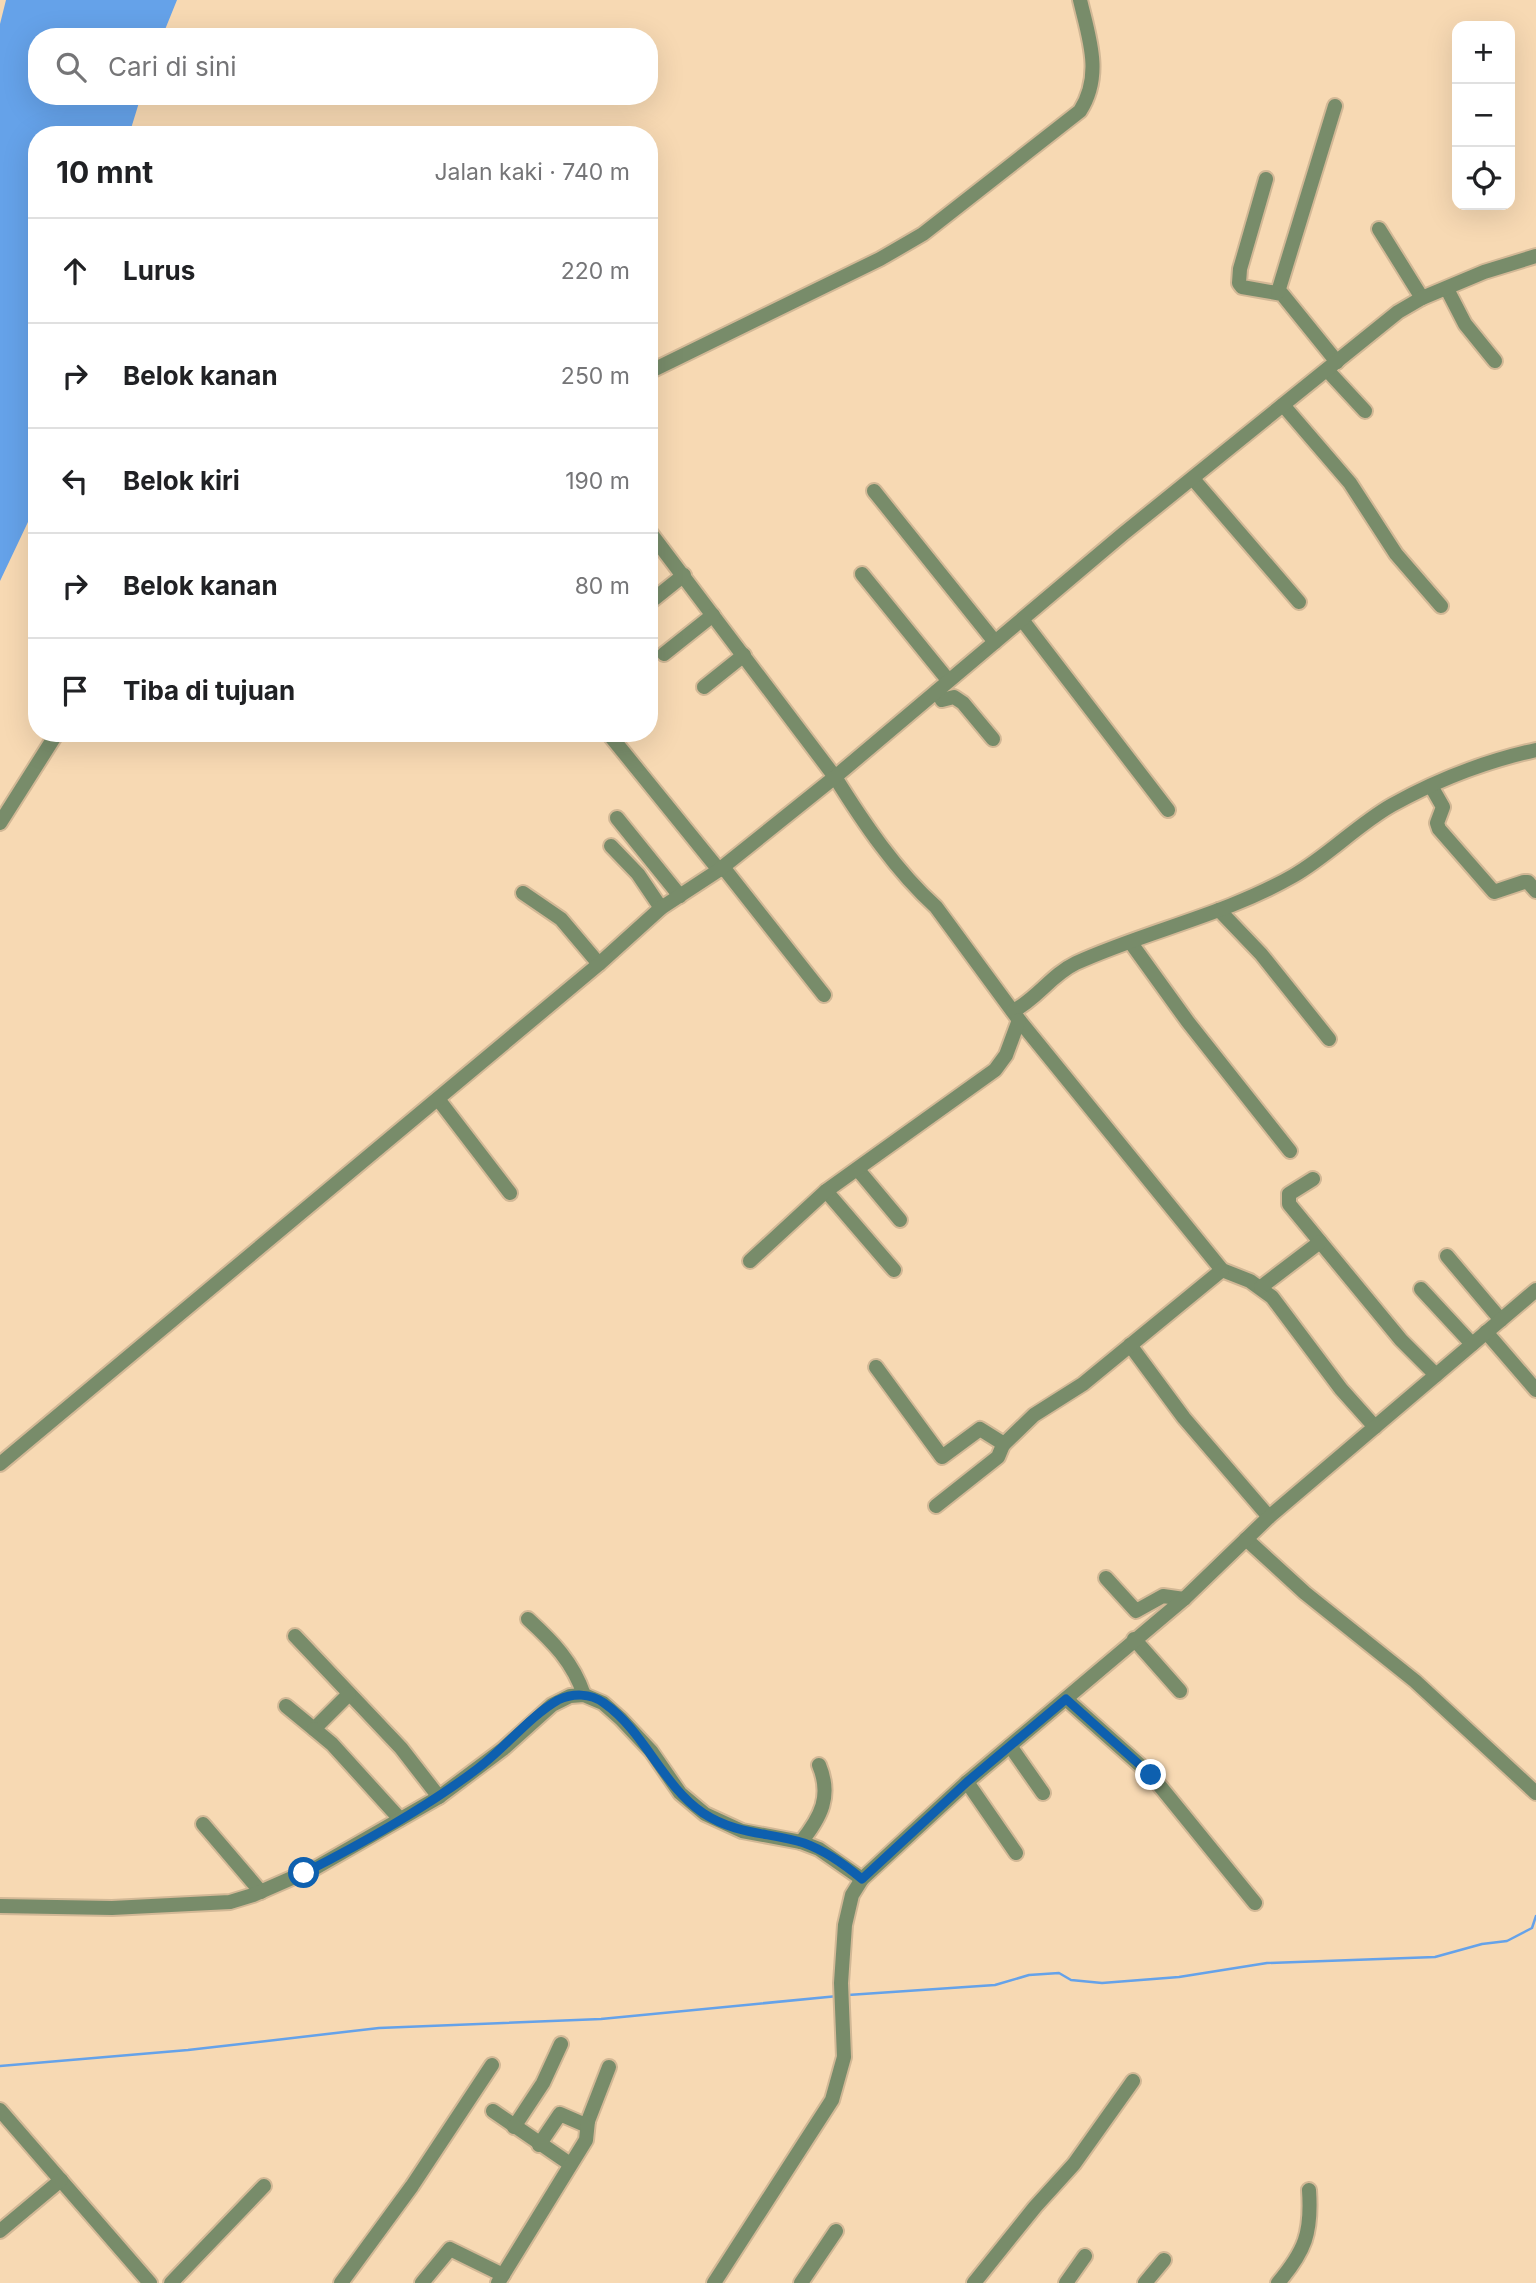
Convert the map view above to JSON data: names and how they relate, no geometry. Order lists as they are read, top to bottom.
{
  "page": {
    "map_buttons": ["+", "−"],
    "search": "Cari di sini",
    "heading": ["10 mnt", "Jalan kaki · 740 m"],
    "list": [
      ["Lurus", "220 m"],
      ["Belok kanan", "250 m"],
      ["Belok kiri", "190 m"],
      ["Belok kanan", "80 m"],
      "Tiba di tujuan"
    ]
  }
}
